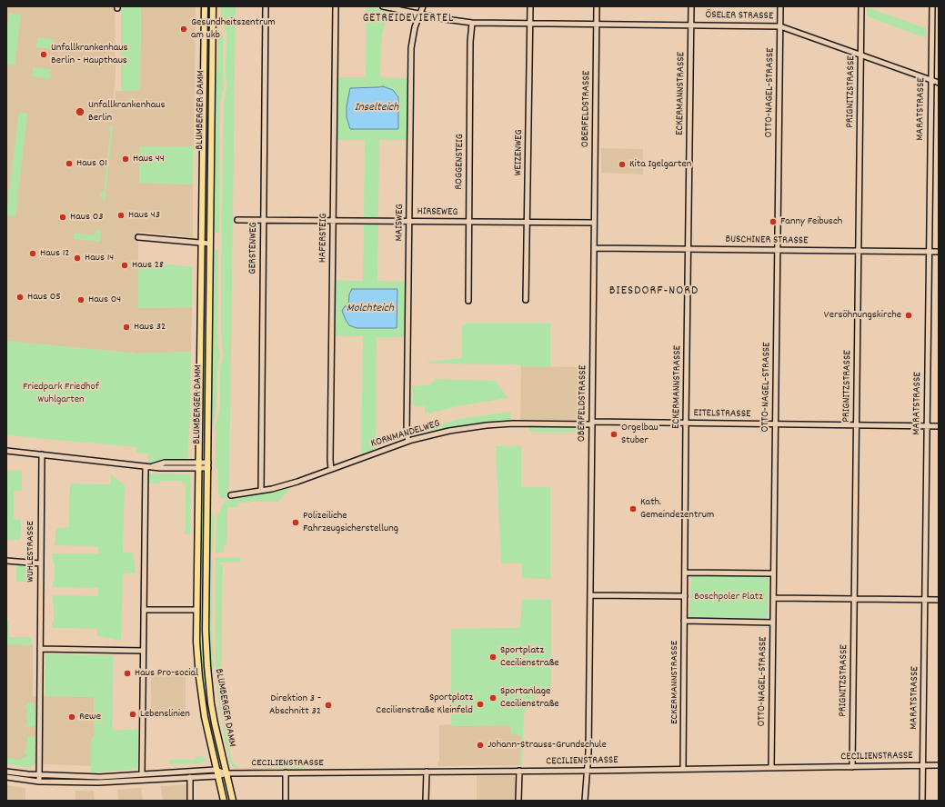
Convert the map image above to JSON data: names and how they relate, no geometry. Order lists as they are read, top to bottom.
{
  "streets": {
    "main road": ["BLUMBERGER DAMM"],
    "street": [
      "ÖSELER STRASSE",
      "PRIGNITZSTRASSE",
      "OTTO-NAGEL-STRASSE",
      "ECKERMANNSTRASSE",
      "OBERFELDSTRASSE",
      "MARATSTRASSE",
      "WEIZENWEG",
      "ROGGENSTEIG",
      "HIRSEWEG",
      "MAISWEG",
      "HAFERSTEIG",
      "BUSCHINER STRASSE",
      "GERSTENWEG",
      "EITELSTRASSE",
      "KORNMANDELWEG",
      "WUHLESTRASSE",
      "CECILIENSTRASSE"
    ]
  },
  "crossings": [
    ["ÖSELER STRASSE", "PRIGNITZSTRASSE"],
    ["ÖSELER STRASSE", "OTTO-NAGEL-STRASSE"],
    ["ÖSELER STRASSE", "ECKERMANNSTRASSE"],
    ["ÖSELER STRASSE", "OBERFELDSTRASSE"],
    ["ÖSELER STRASSE", "MARATSTRASSE"],
    ["ÖSELER STRASSE", "WEIZENWEG"],
    ["ÖSELER STRASSE", "ROGGENSTEIG"],
    ["ÖSELER STRASSE", "MAISWEG"],
    ["PRIGNITZSTRASSE", "BUSCHINER STRASSE"],
    ["PRIGNITZSTRASSE", "EITELSTRASSE"],
    ["PRIGNITZSTRASSE", "CECILIENSTRASSE"],
    ["OTTO-NAGEL-STRASSE", "BUSCHINER STRASSE"],
    ["OTTO-NAGEL-STRASSE", "EITELSTRASSE"],
    ["OTTO-NAGEL-STRASSE", "CECILIENSTRASSE"],
    ["ECKERMANNSTRASSE", "BUSCHINER STRASSE"],
    ["ECKERMANNSTRASSE", "EITELSTRASSE"],
    ["ECKERMANNSTRASSE", "CECILIENSTRASSE"],
    ["OBERFELDSTRASSE", "HIRSEWEG"],
    ["OBERFELDSTRASSE", "BUSCHINER STRASSE"],
    ["OBERFELDSTRASSE", "EITELSTRASSE"],
    ["OBERFELDSTRASSE", "KORNMANDELWEG"],
    ["OBERFELDSTRASSE", "CECILIENSTRASSE"],
    ["MARATSTRASSE", "BUSCHINER STRASSE"],
    ["MARATSTRASSE", "EITELSTRASSE"],
    ["MARATSTRASSE", "CECILIENSTRASSE"],
    ["BLUMBERGER DAMM", "CECILIENSTRASSE"],
    ["WEIZENWEG", "HIRSEWEG"],
    ["ROGGENSTEIG", "HIRSEWEG"],
    ["HIRSEWEG", "MAISWEG"],
    ["HIRSEWEG", "HAFERSTEIG"],
    ["HIRSEWEG", "GERSTENWEG"],
    ["MAISWEG", "KORNMANDELWEG"],
    ["HAFERSTEIG", "KORNMANDELWEG"],
    ["GERSTENWEG", "KORNMANDELWEG"],
    ["EITELSTRASSE", "KORNMANDELWEG"],
    ["WUHLESTRASSE", "CECILIENSTRASSE"]
  ],
  "districts": ["GETREIDEVIERTEL", "BIESDORF-NORD"],
  "water": ["Inselteich", "Molchteich"],
  "parks": ["Friedpark Friedhof Wuhlgarten", "Boschpoler Platz"],
  "places": [
    "Gesundheitszentrum am ukb",
    "Unfallkrankenhaus Berlin - Haupthaus",
    "Unfallkrankenhaus Berlin",
    "Haus 44",
    "Haus 01",
    "Kita Igelgarten",
    "Haus 43",
    "Haus 03",
    "Fanny Feibusch",
    "Haus 12",
    "Haus 14",
    "Haus 28",
    "Haus 05",
    "Haus 04",
    "Versöhnungskirche",
    "Haus 32",
    "Orgelbau Stuber",
    "Kath. Gemeindezentrum",
    "Polizeiliche Fahrzeugsicherstellung",
    "Sportplatz Cecilienstraße",
    "Haus Pro-social",
    "Sportanlage Cecilienstraße",
    "Sportplatz Cecilienstraße Kleinfeld",
    "Direktion 3 - Abschnitt 32",
    "Lebenslinien",
    "Rewe",
    "Johann-Strauss-Grundschule"
  ]
}
